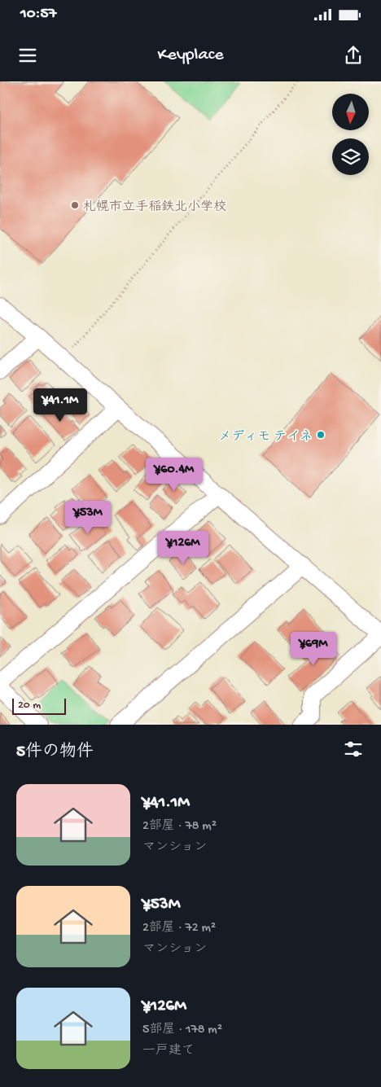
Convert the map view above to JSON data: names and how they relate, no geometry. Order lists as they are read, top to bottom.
{
  "places": ["札幌市立手稲鉄北小学校", "メディモ テイネ"],
  "scale_bar": "20 m",
  "north": "bottom",
  "page": {
    "status": "10:57",
    "header": "Keyplace",
    "price": [
      "¥41.1M",
      "¥60.4M",
      "¥53M",
      "¥126M",
      "¥69M"
    ],
    "scale": "20 m",
    "heading": "5件の物件",
    "list": [
      {
        "name": "¥41.1M",
        "note": "2部屋 · 78 m² · マンション"
      },
      {
        "name": "¥53M",
        "note": "2部屋 · 72 m² · マンション"
      },
      {
        "name": "¥126M",
        "note": "5部屋 · 178 m² · 一戸建て"
      }
    ]
  }
}
